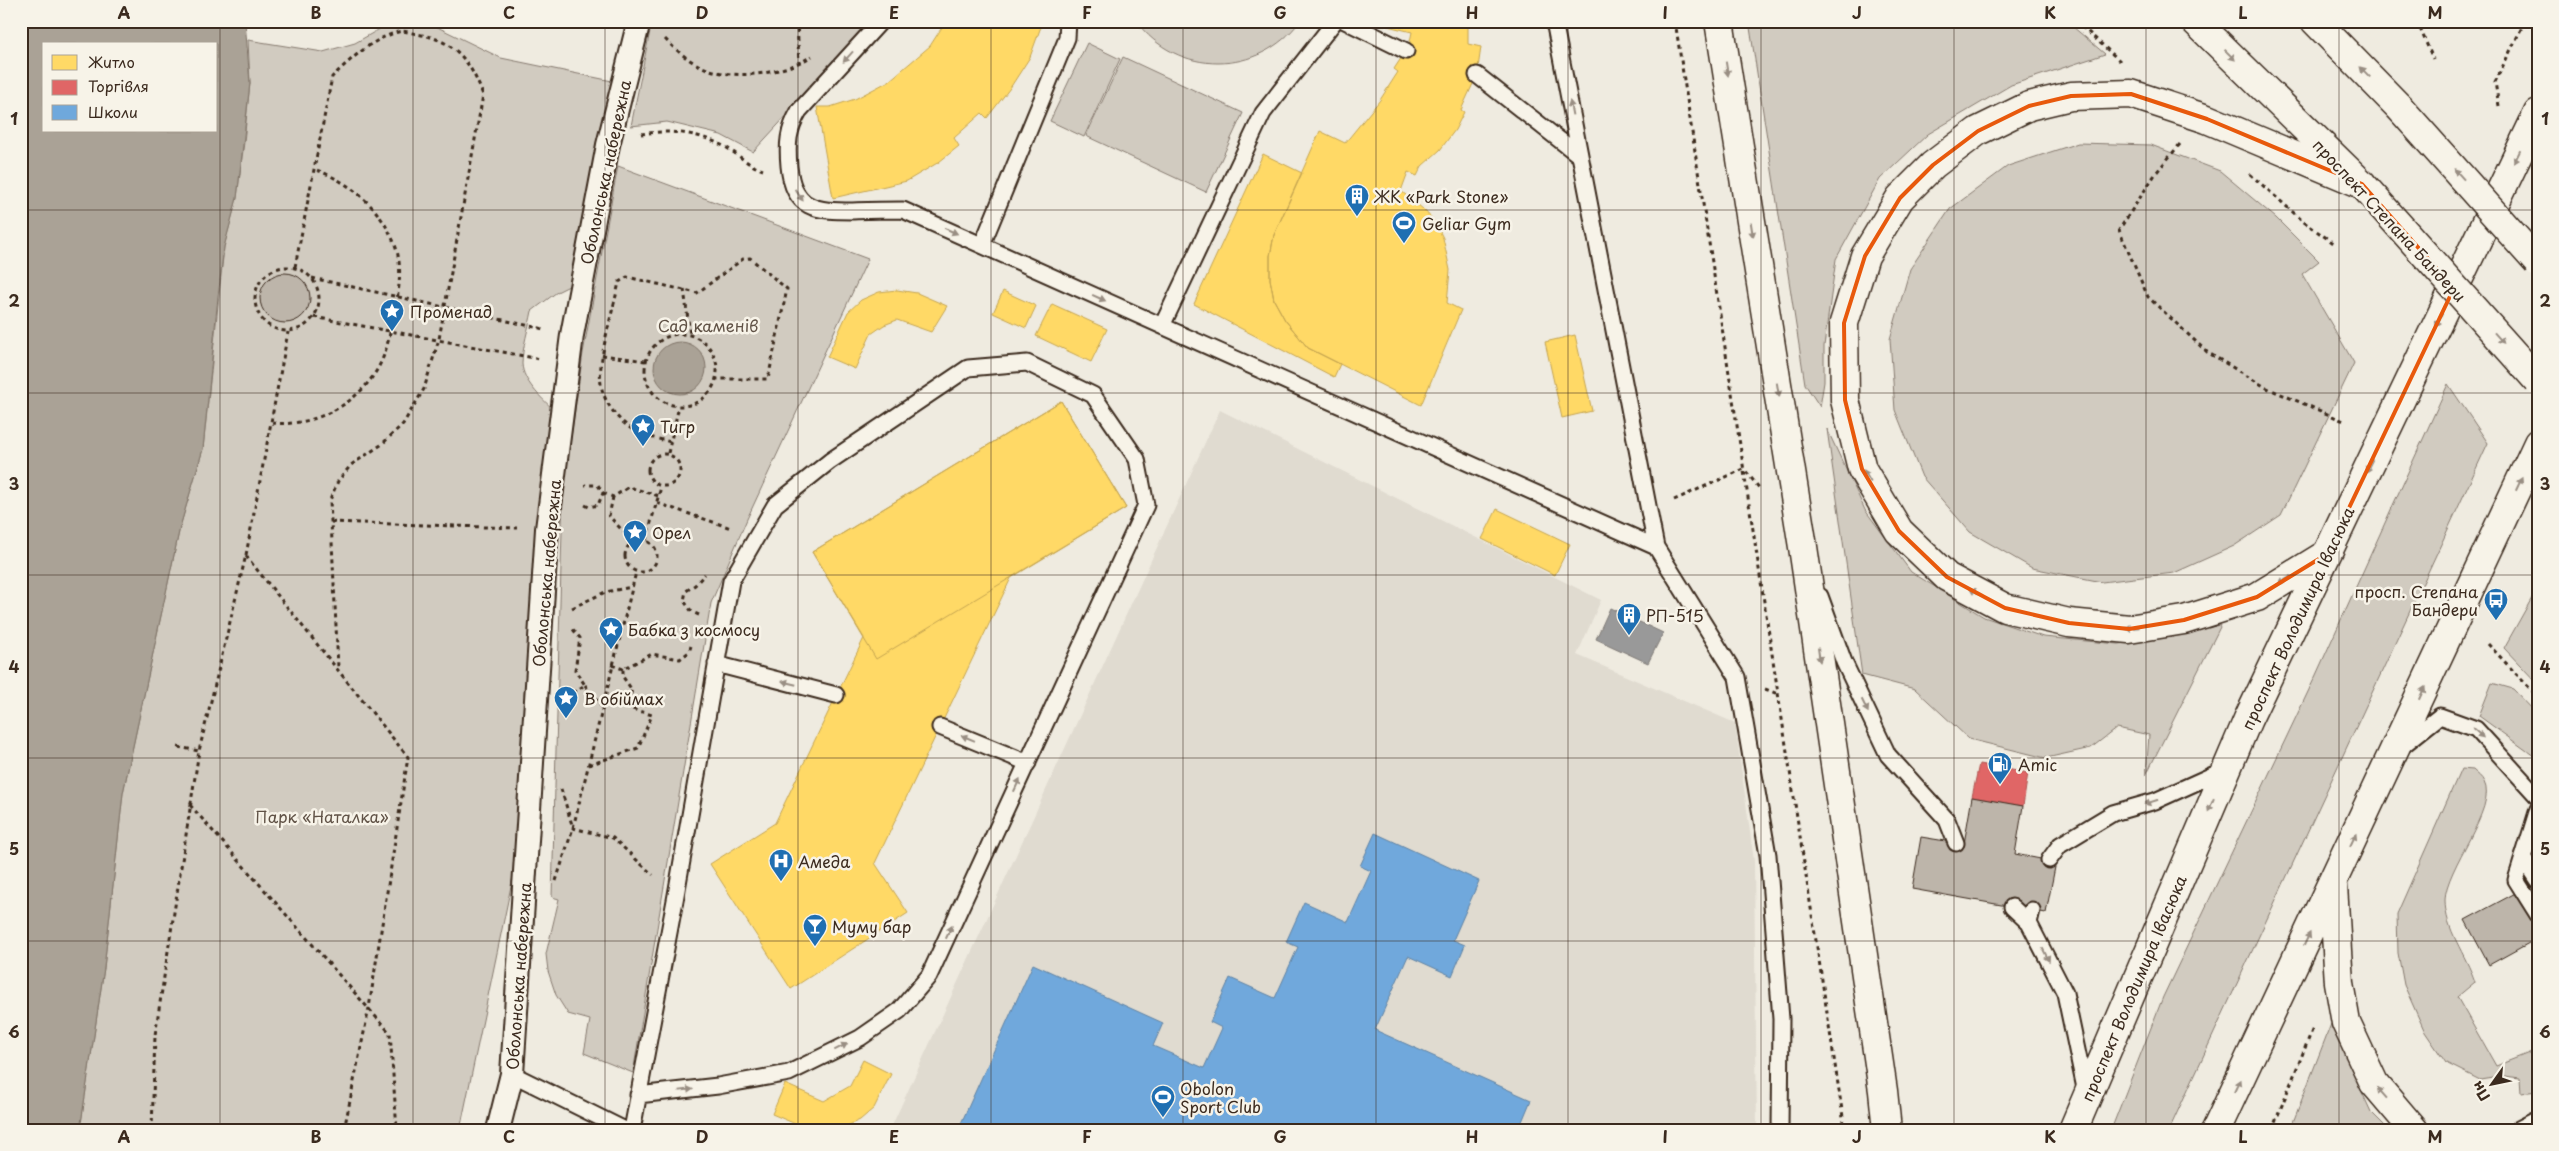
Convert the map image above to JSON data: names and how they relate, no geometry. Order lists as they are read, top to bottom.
{
  "streets": {
    "main road": ["проспект Степана Бандери", "проспект Володимира Івасюка"],
    "street": ["Оболонська набережна"]
  },
  "parks": ["Сад каменів", "Парк «Наталка»"],
  "places": {
    "building": ["ЖК «Park Stone»", "РП-515"],
    "sports": ["Geliar Gym", "Obolon Sport Club"],
    "place": [
      "Променад",
      "Тигр",
      "Орел",
      "Бабка з космосу",
      "В обіймах"
    ],
    "bus stop": ["просп. Степана Бандери"],
    "fuel station": ["Amic"],
    "hospital": ["Амеда"],
    "bar": ["Муму бар"]
  },
  "legend": ["Житло", "Торгівля", "Школи"],
  "north": "bottom left",
  "grid": {
    "columns": [
      "A",
      "B",
      "C",
      "D",
      "E",
      "F",
      "G",
      "H",
      "I",
      "J",
      "K",
      "L",
      "M"
    ],
    "rows": [
      "1",
      "2",
      "3",
      "4",
      "5",
      "6"
    ]
  }
}
